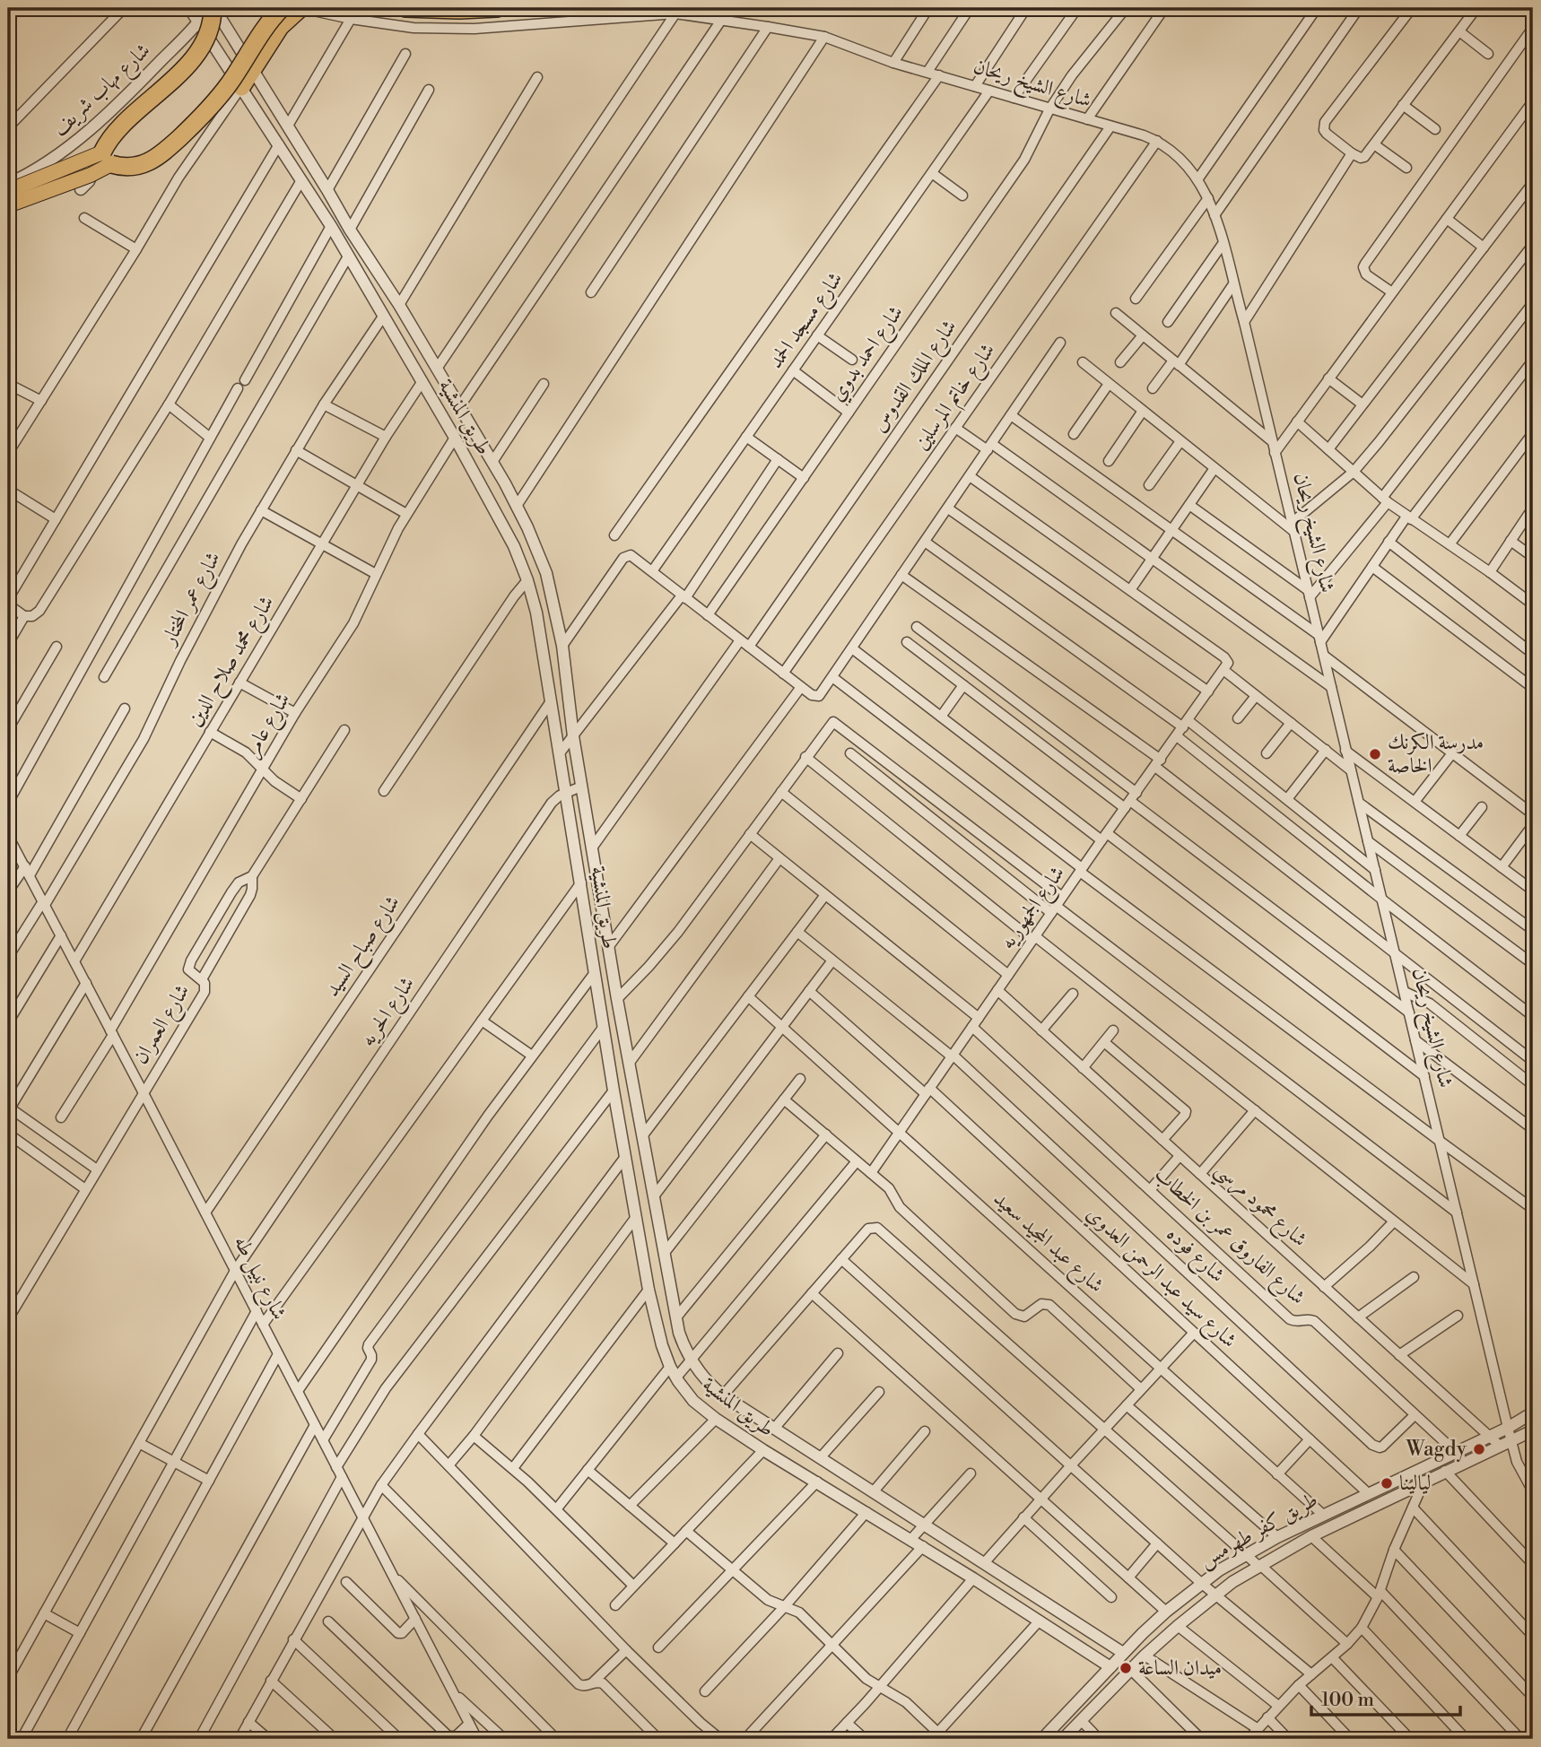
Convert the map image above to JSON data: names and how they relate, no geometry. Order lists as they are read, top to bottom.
{
  "streets": {
    "street": [
      "شارع الشيخ ريحان",
      "شارع مهاب شريف",
      "شارع مسجد الحمد",
      "شارع احمد بدوي",
      "شارع الملك القدوس",
      "شارع خاتم المرسلين",
      "طريق المنشية",
      "شارع عمر المختار",
      "شارع محمد صلاح الدين",
      "شارع عامر",
      "شارع الجمهوريه",
      "شارع صباح السيد",
      "شارع الحريه",
      "شارع العمران",
      "شارع محمود مرسي",
      "شارع الفاروق عمر بن الخطاب",
      "شارع عبد المجيد سعيد",
      "شارع فوده",
      "شارع سيد عبد الرحمن العدوي",
      "شارع نبيل طه",
      "طريق كفر طهرمس"
    ]
  },
  "crossings": [
    ["شارع الشيخ ريحان", "شارع مسجد الحمد"],
    ["شارع الشيخ ريحان", "شارع احمد بدوي"],
    ["شارع الشيخ ريحان", "شارع الملك القدوس"],
    ["شارع الشيخ ريحان", "شارع خاتم المرسلين"],
    ["شارع الشيخ ريحان", "طريق كفر طهرمس"],
    ["شارع مهاب شريف", "طريق المنشية"],
    ["طريق المنشية", "شارع عمر المختار"],
    ["طريق المنشية", "شارع محمد صلاح الدين"],
    ["طريق المنشية", "شارع عامر"],
    ["طريق المنشية", "شارع صباح السيد"],
    ["طريق المنشية", "شارع الحريه"],
    ["طريق المنشية", "طريق كفر طهرمس"],
    ["شارع عمر المختار", "شارع نبيل طه"],
    ["شارع محمد صلاح الدين", "شارع نبيل طه"],
    ["شارع عامر", "شارع نبيل طه"],
    ["شارع الجمهوريه", "شارع محمود مرسي"],
    ["شارع الجمهوريه", "شارع الفاروق عمر بن الخطاب"],
    ["شارع الجمهوريه", "شارع عبد المجيد سعيد"],
    ["شارع الجمهوريه", "شارع فوده"],
    ["شارع الجمهوريه", "شارع سيد عبد الرحمن العدوي"],
    ["شارع صباح السيد", "شارع نبيل طه"],
    ["شارع الحريه", "شارع نبيل طه"],
    ["شارع العمران", "شارع نبيل طه"],
    ["شارع محمود مرسي", "طريق كفر طهرمس"],
    ["شارع الفاروق عمر بن الخطاب", "شارع فوده"],
    ["شارع الفاروق عمر بن الخطاب", "طريق كفر طهرمس"],
    ["شارع عبد المجيد سعيد", "طريق كفر طهرمس"],
    ["شارع سيد عبد الرحمن العدوي", "طريق كفر طهرمس"]
  ],
  "places": [
    "مدرسة الكرنك الخاصة",
    "Wagdy",
    "ليالينا",
    "ميدان الساعة"
  ],
  "scale_bar": "100 m"
}
